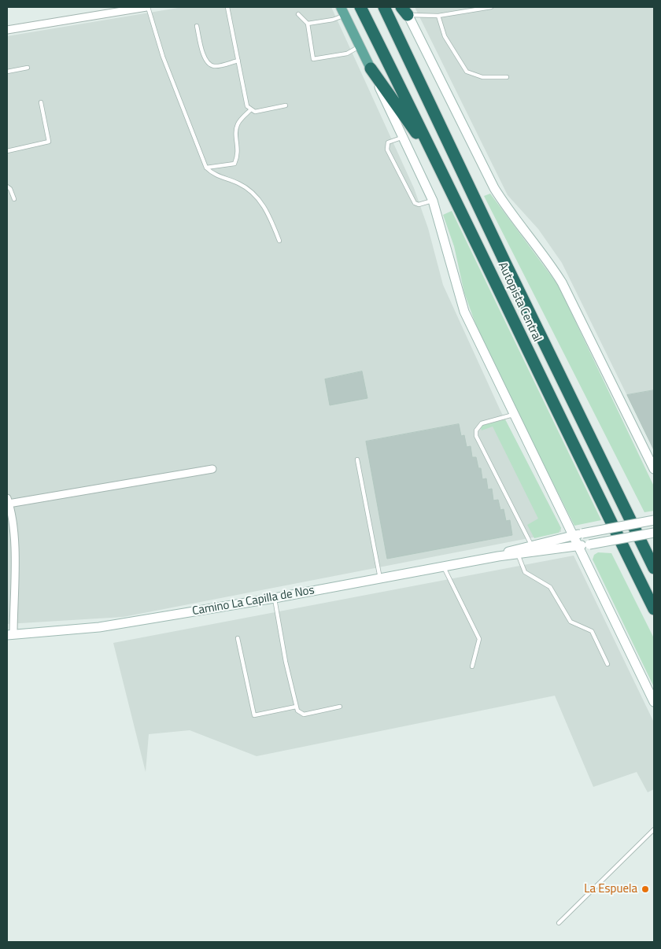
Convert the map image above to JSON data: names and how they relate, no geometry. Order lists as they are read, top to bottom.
{
  "streets": {
    "highway": ["Autopista Central"],
    "main road": ["Camino La Capilla de Nos"]
  },
  "places": ["La Espuela"]
}
